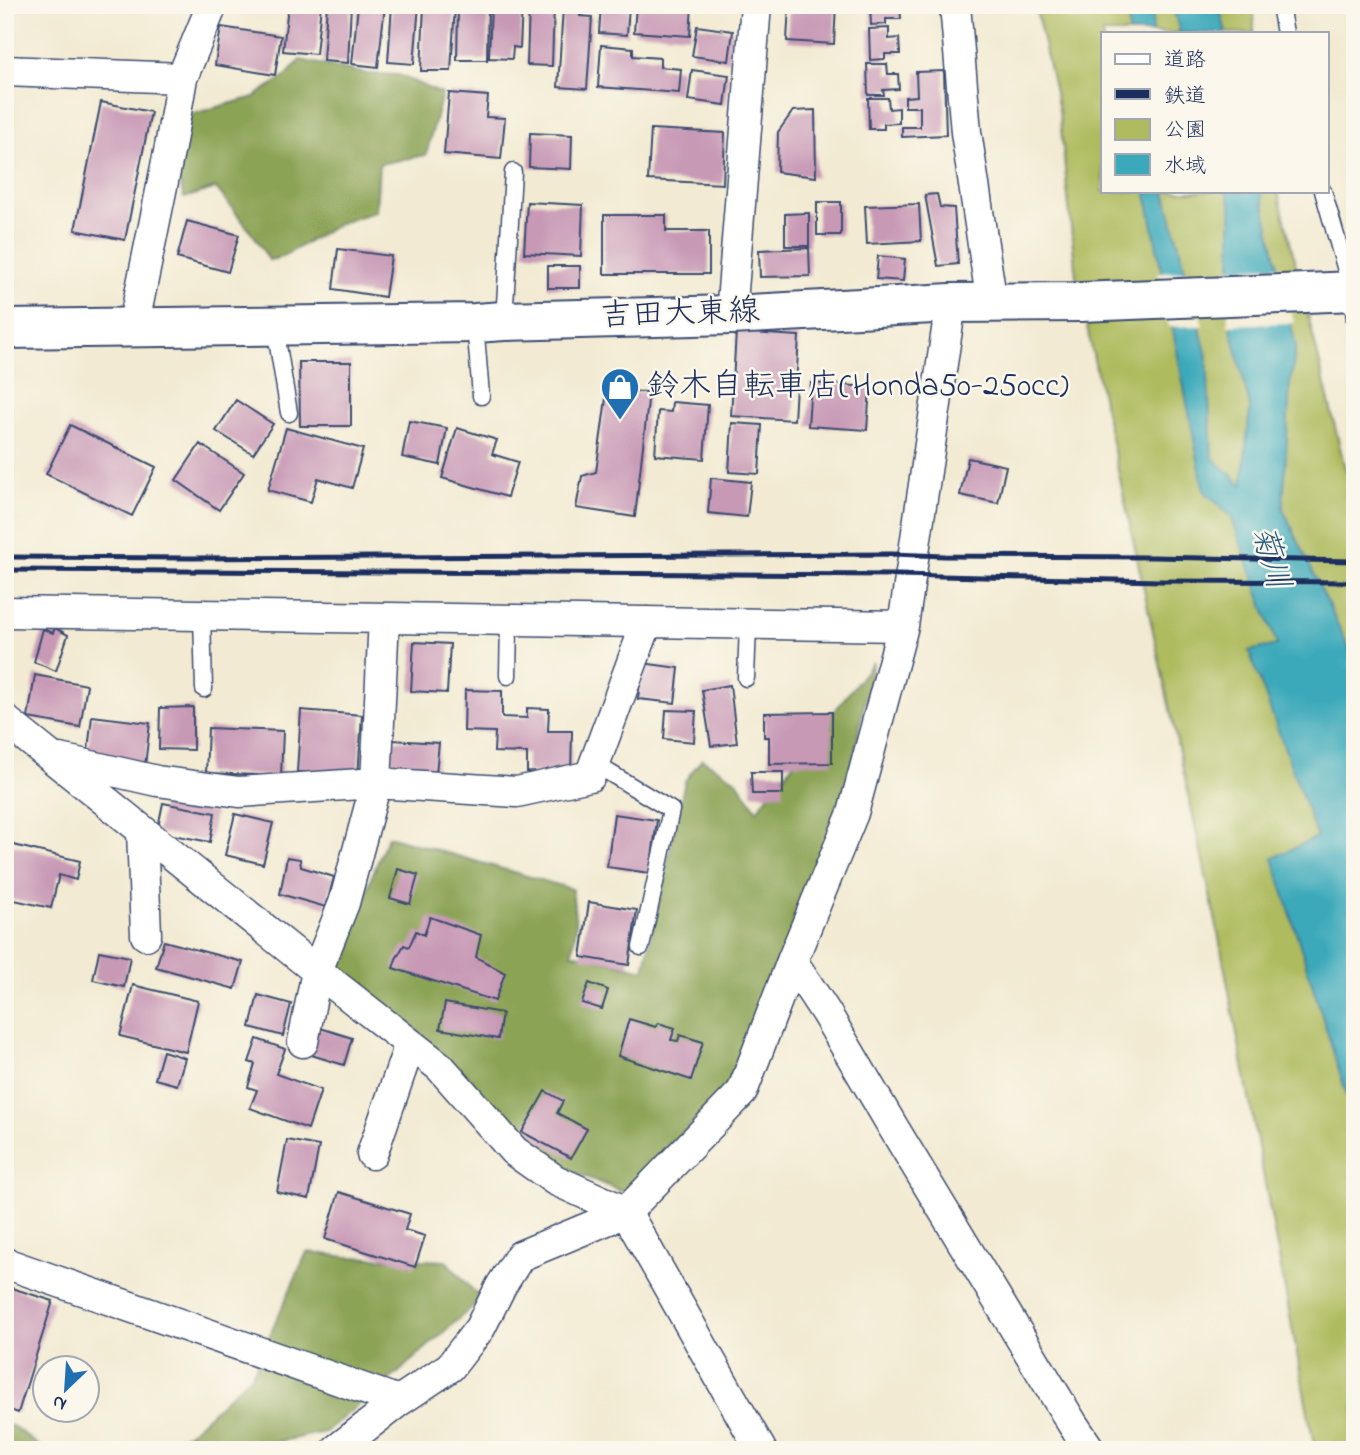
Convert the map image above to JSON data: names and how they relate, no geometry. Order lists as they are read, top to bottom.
{
  "streets": {
    "main road": ["吉田大東線"]
  },
  "water": ["菊川"],
  "places": {
    "shop": ["鈴木自転車店(Honda50-250cc)"]
  },
  "legend": [
    "道路",
    "鉄道",
    "公園",
    "水域"
  ],
  "north": "bottom left"
}
